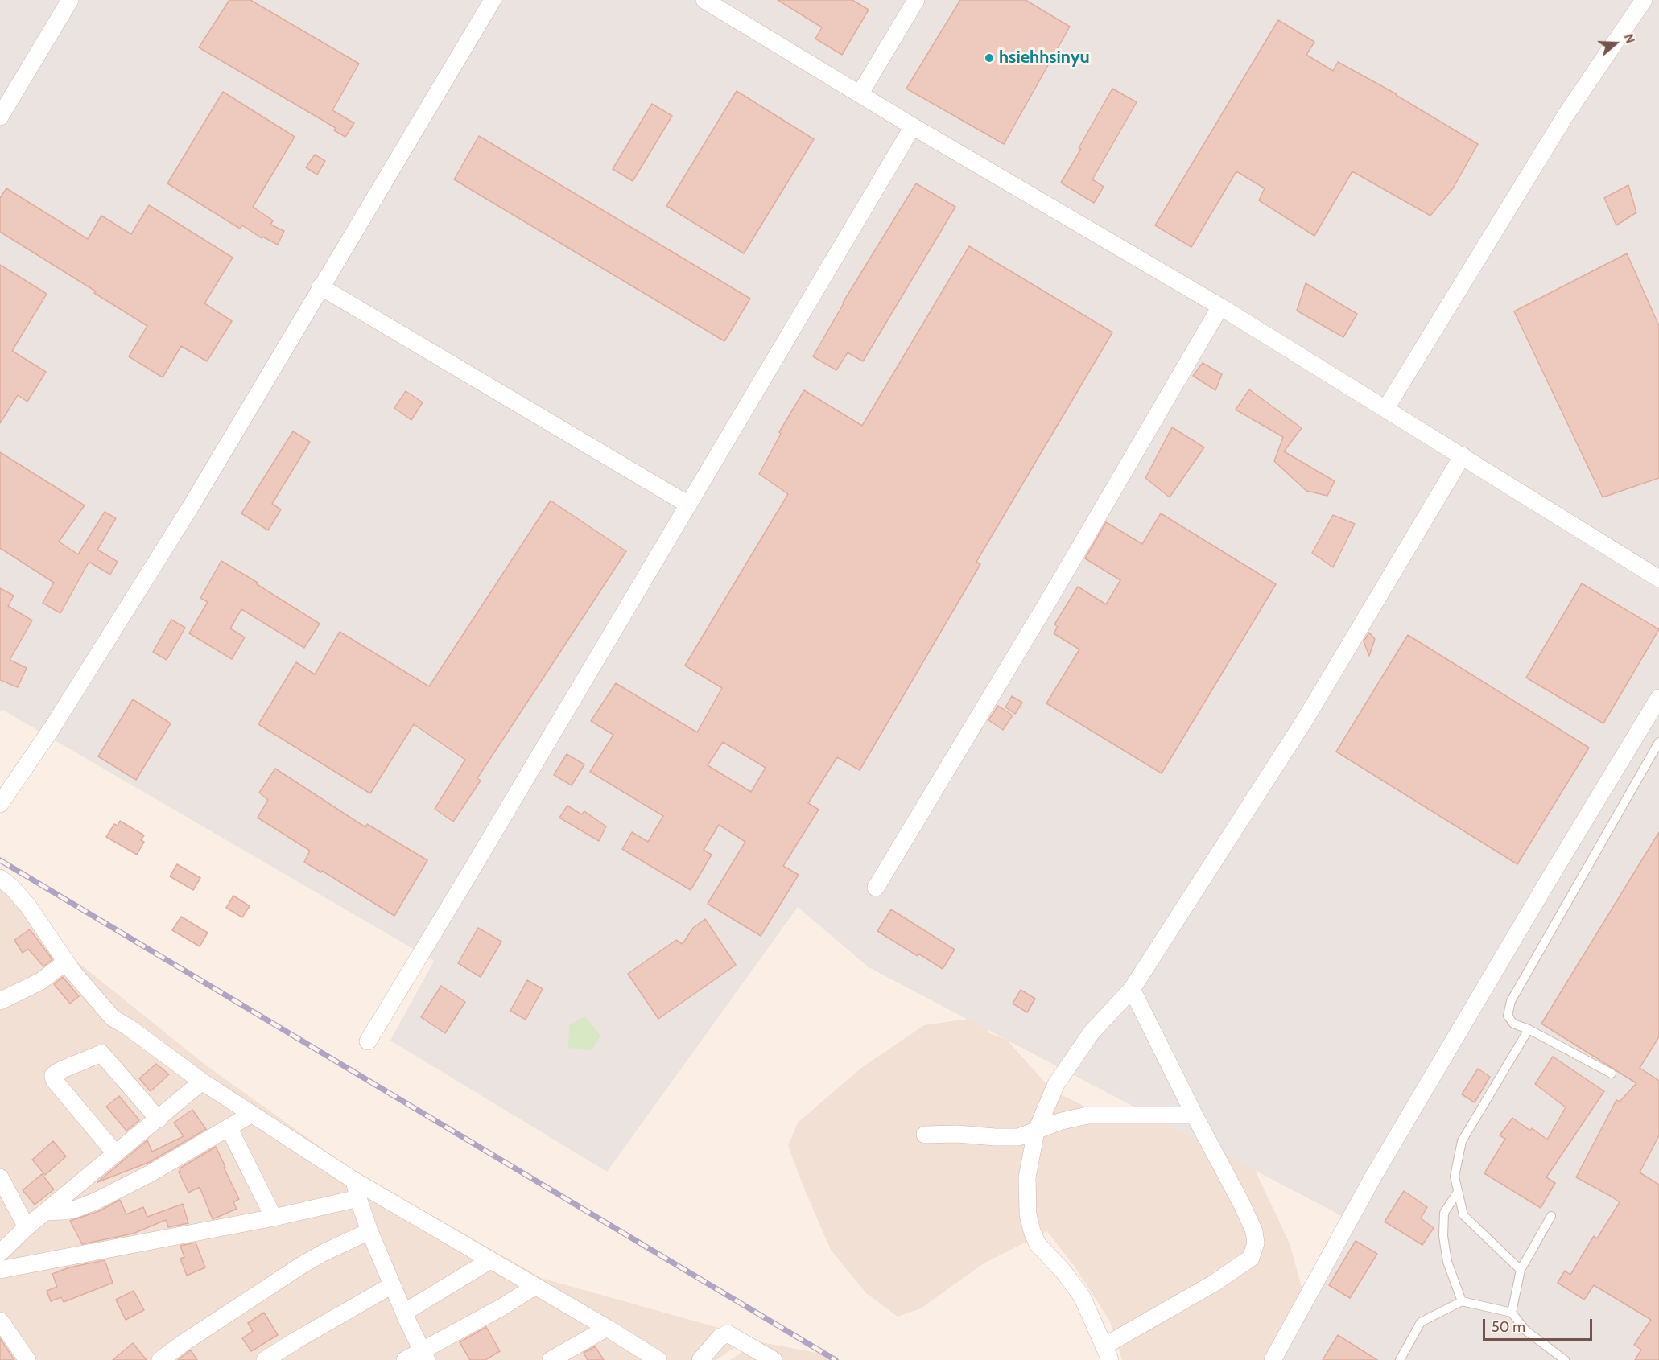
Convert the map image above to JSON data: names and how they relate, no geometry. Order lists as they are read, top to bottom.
{
  "places": ["hsiehhsinyu"],
  "scale_bar": "50 m",
  "north": "right"
}
